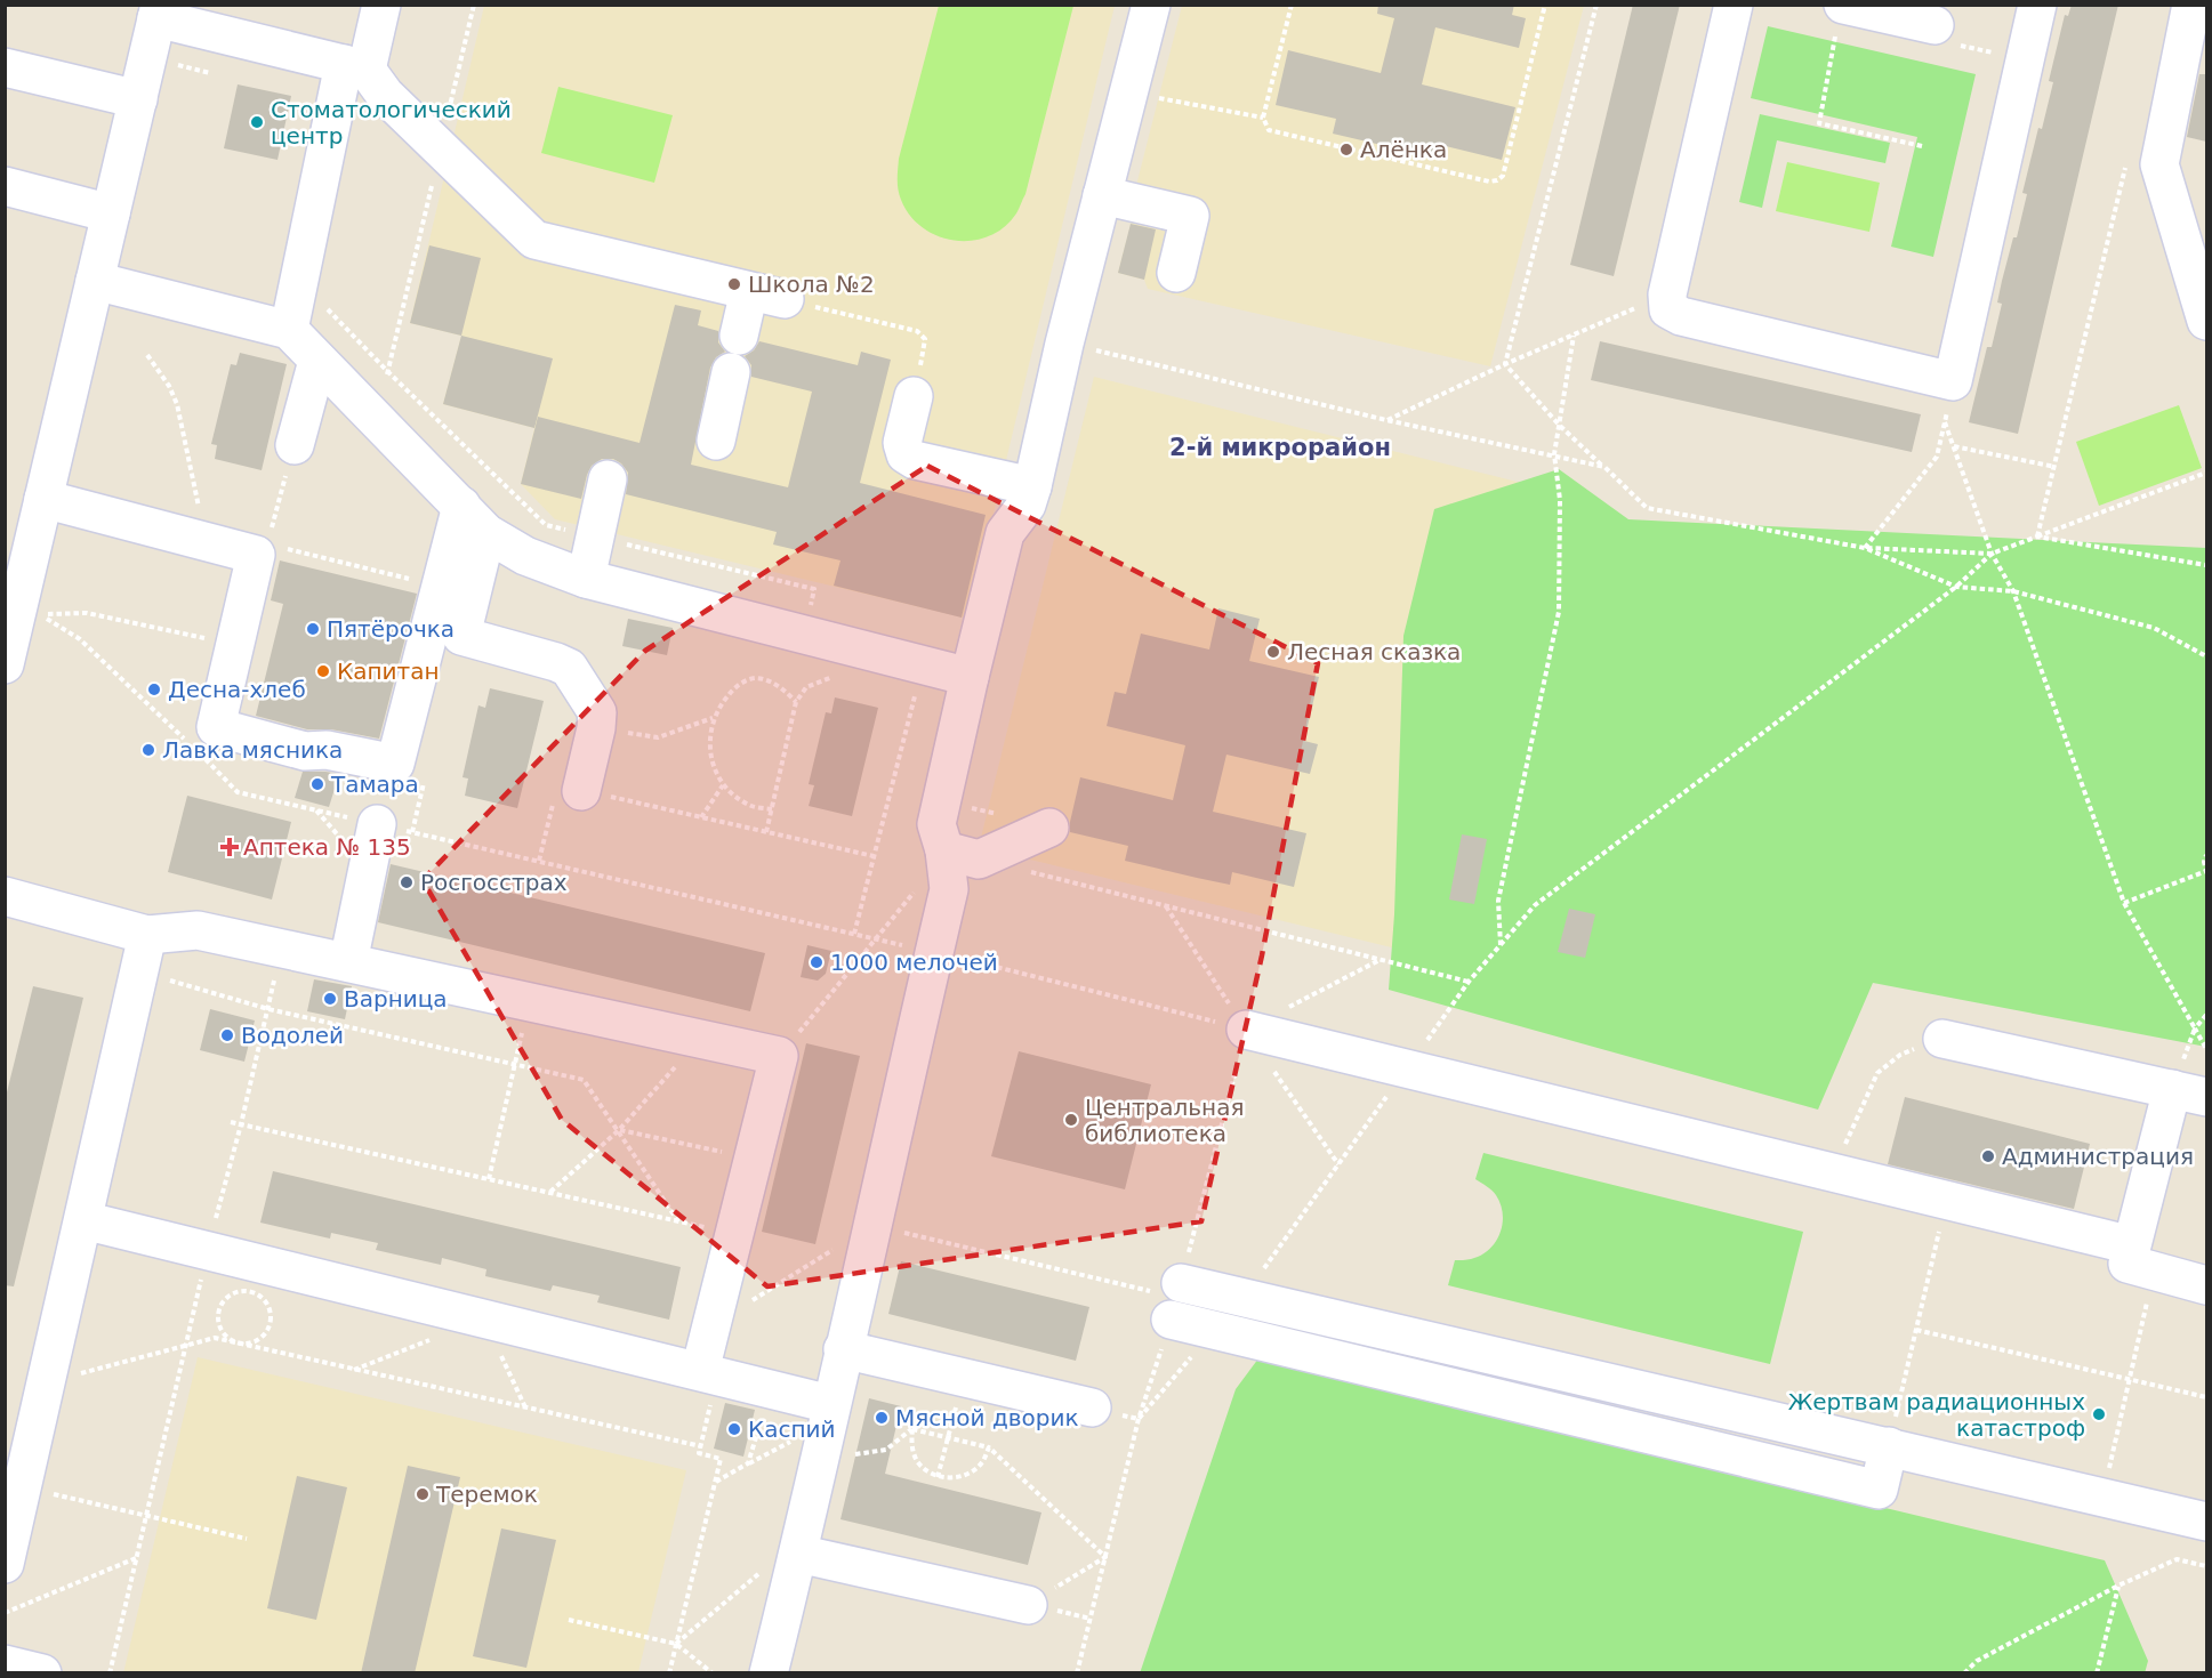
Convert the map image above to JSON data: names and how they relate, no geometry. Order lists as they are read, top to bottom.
{
  "districts": ["2-й микрорайон"],
  "places": {
    "other": [
      "Стоматологический центр",
      "Алёнка",
      "Школа №2",
      "Пятёрочка",
      "Лесная сказка",
      "Капитан",
      "Десна-хлеб",
      "Лавка мясника",
      "Тамара",
      "Росгосстрах",
      "1000 мелочей",
      "Варница",
      "Водолей",
      "Центральная библиотека",
      "Администрация",
      "Жертвам радиационных катастроф",
      "Мясной дворик",
      "Каспий",
      "Теремок"
    ],
    "health": ["Аптека № 135"]
  }
}
